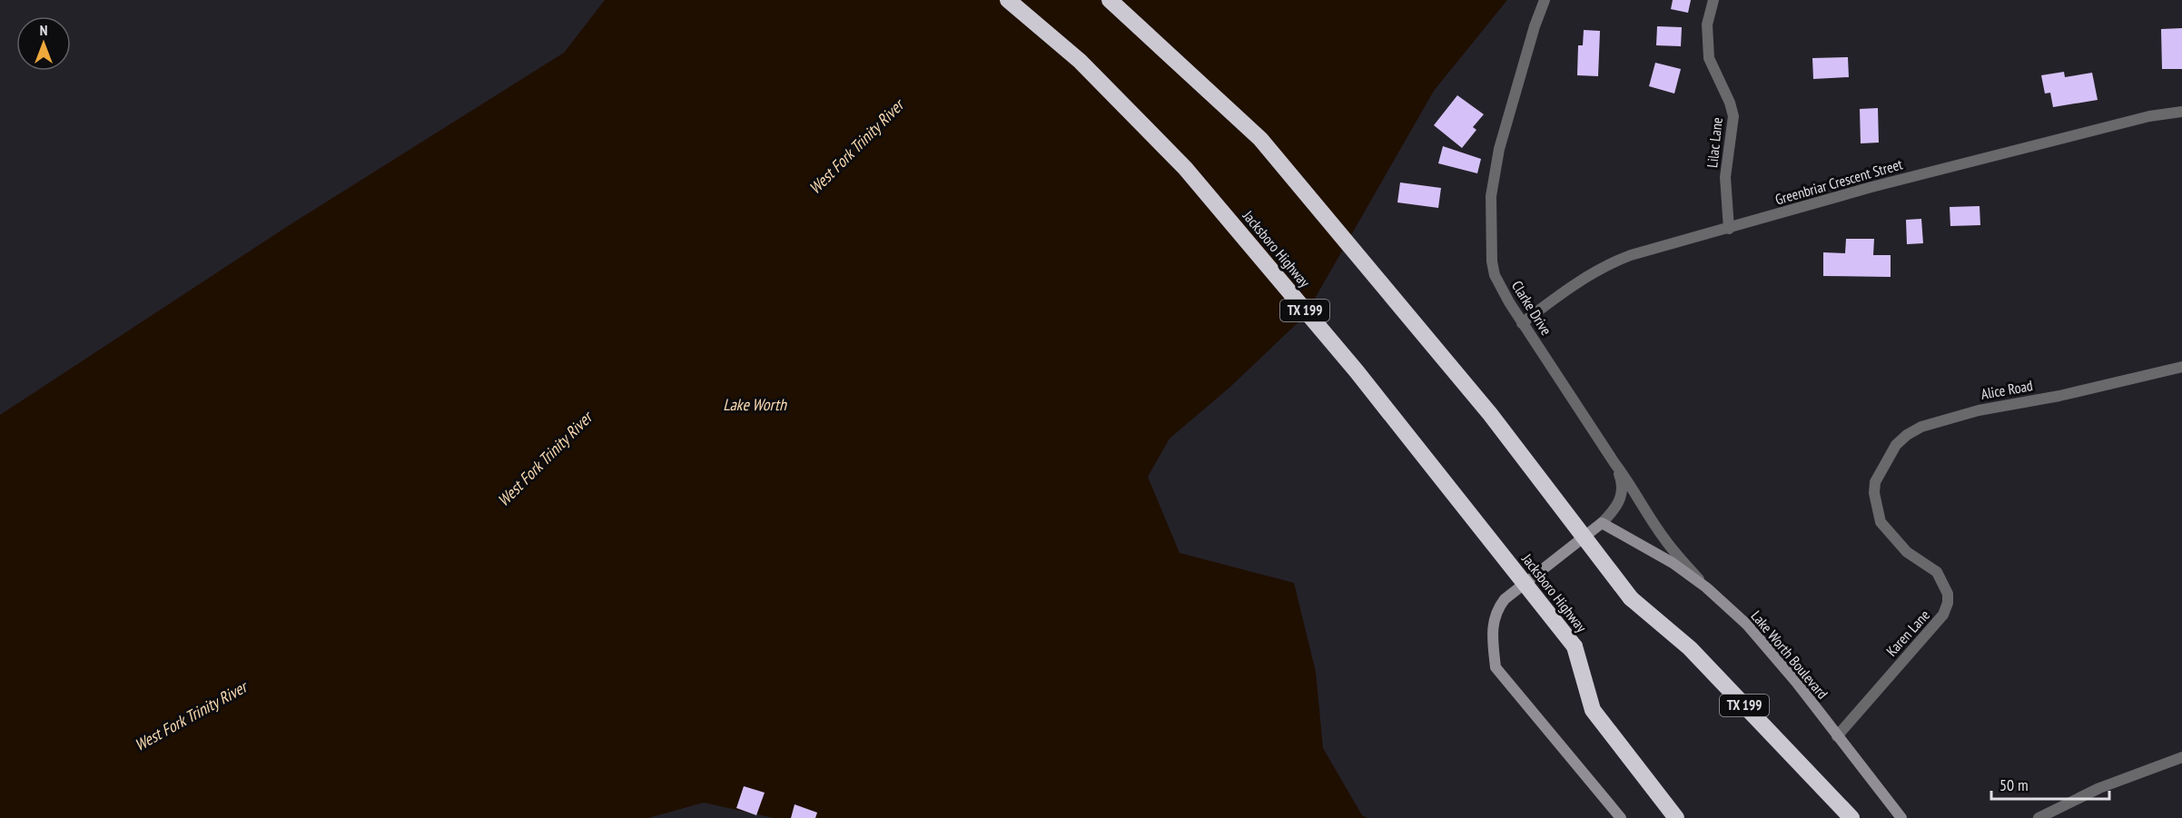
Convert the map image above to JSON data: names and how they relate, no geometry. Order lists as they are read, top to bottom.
{
  "streets": {
    "highway": ["Jacksboro Highway", "TX 199"],
    "main road": ["Lake Worth Boulevard"],
    "street": [
      "Lilac Lane",
      "Greenbriar Crescent Street",
      "Clarke Drive",
      "Alice Road",
      "Karen Lane"
    ]
  },
  "crossings": [
    ["Lilac Lane", "Greenbriar Crescent Street"],
    ["Greenbriar Crescent Street", "Clarke Drive"],
    ["Clarke Drive", "Lake Worth Boulevard"],
    ["Alice Road", "Karen Lane"],
    ["Karen Lane", "Lake Worth Boulevard"]
  ],
  "water": ["West Fork Trinity River", "Lake Worth"],
  "scale_bar": "50 m",
  "north": "top"
}
